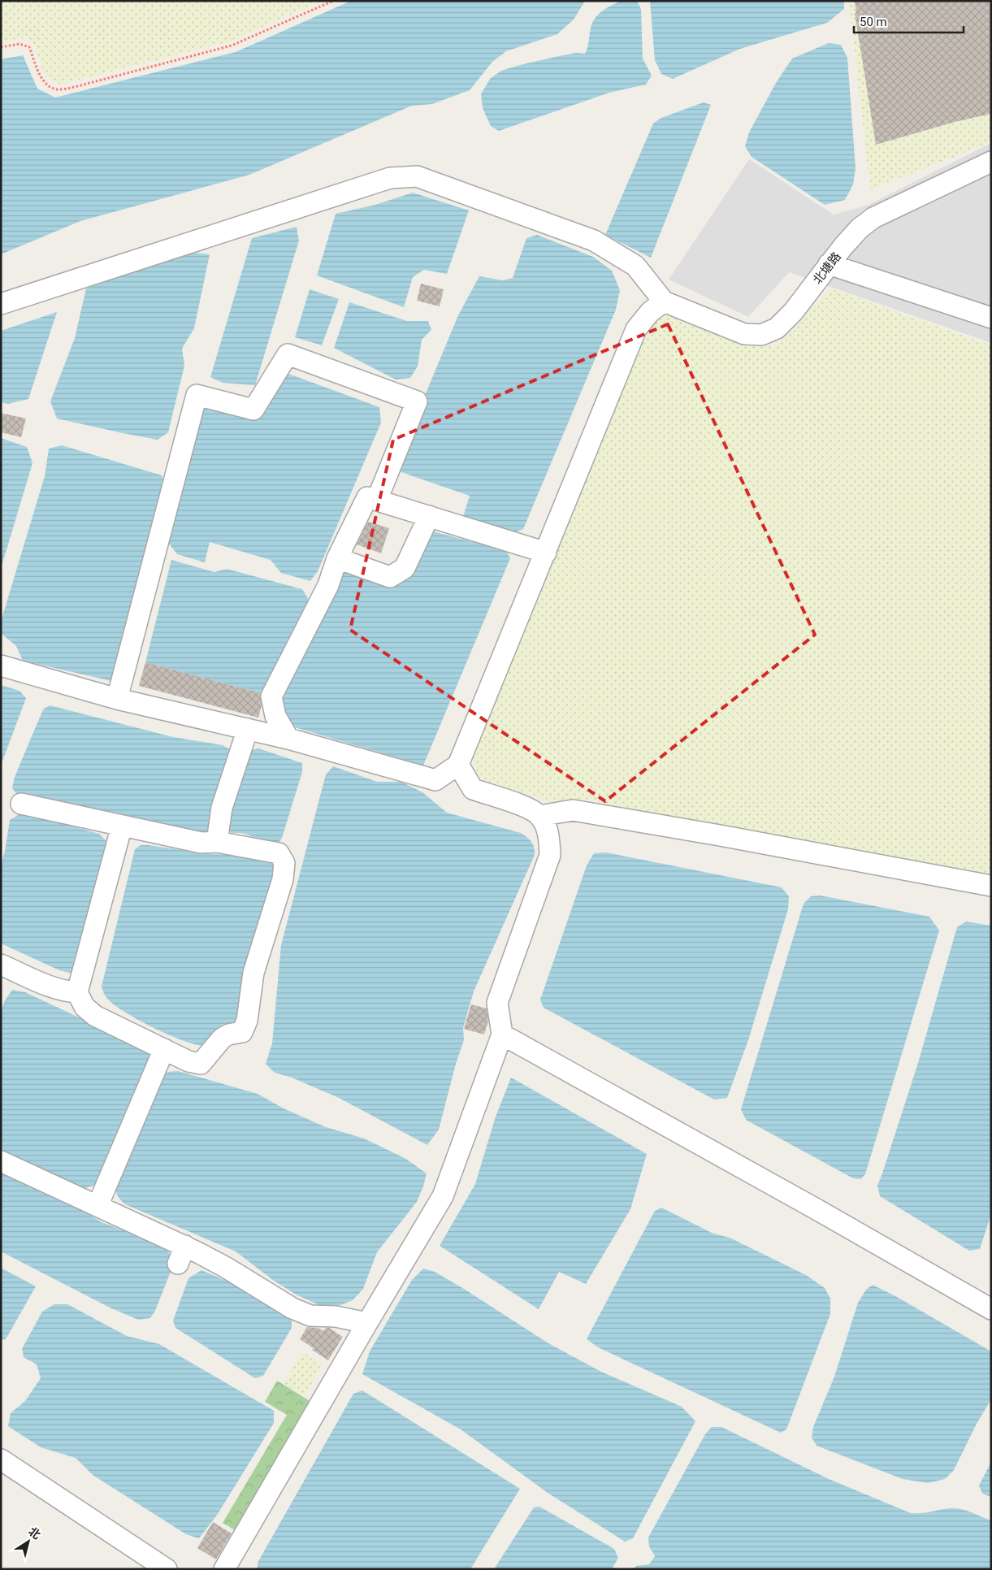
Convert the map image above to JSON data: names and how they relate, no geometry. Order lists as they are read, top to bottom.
{
  "streets": {
    "street": ["北塘路"]
  },
  "scale_bar": "50 m",
  "north": "top right"
}
